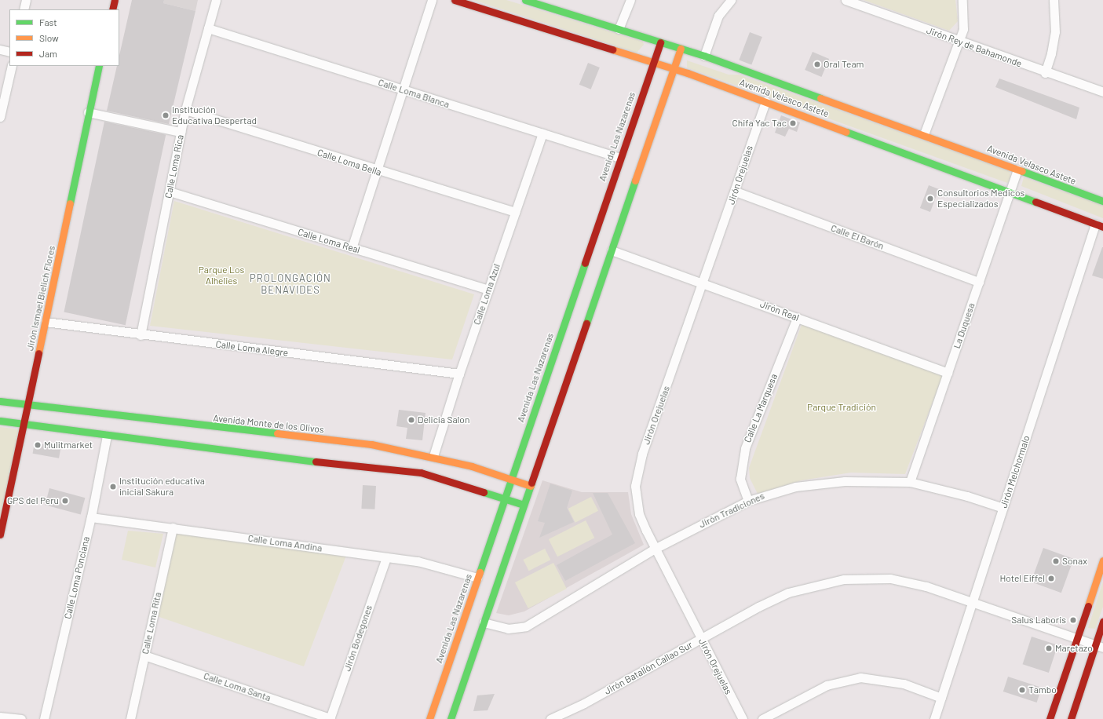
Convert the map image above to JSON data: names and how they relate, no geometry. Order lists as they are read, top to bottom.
{
  "streets": {
    "street": [
      "Jirón Rey de Bahamonde",
      "Calle Loma Blanca",
      "Avenida Velasco Astete",
      "Avenida Las Nazarenas",
      "Calle Loma Bella",
      "Calle Loma Rica",
      "Jirón Orejuelas",
      "Calle El Barón",
      "Calle Loma Real",
      "Calle Loma Azul",
      "Jirón Ismael Bielich Flores",
      "Jirón Real",
      "La Duquesa",
      "Calle Loma Alegre",
      "Calle La Marquesa",
      "Avenida Monte de los Olivos",
      "Jirón Melchormalo",
      "Jirón Tradiciones",
      "Calle Loma Andina",
      "Calle Loma Ponciana",
      "Calle Loma Rita",
      "Jirón Bodegones",
      "Jirón Batallón Callao Sur",
      "Calle Loma Santa"
    ]
  },
  "crossings": [
    ["Calle Loma Blanca", "Avenida Las Nazarenas"],
    ["Calle Loma Blanca", "Calle Loma Rica"],
    ["Calle Loma Blanca", "Calle Loma Azul"],
    ["Avenida Velasco Astete", "Avenida Las Nazarenas"],
    ["Avenida Velasco Astete", "Jirón Orejuelas"],
    ["Avenida Velasco Astete", "La Duquesa"],
    ["Avenida Velasco Astete", "Jirón Melchormalo"],
    ["Avenida Las Nazarenas", "Avenida Monte de los Olivos"],
    ["Avenida Las Nazarenas", "Calle Loma Andina"],
    ["Calle Loma Bella", "Calle Loma Rica"],
    ["Calle Loma Bella", "Calle Loma Azul"],
    ["Calle Loma Rica", "Calle Loma Real"],
    ["Calle Loma Rica", "Calle Loma Alegre"],
    ["Jirón Orejuelas", "Calle El Barón"],
    ["Jirón Orejuelas", "Jirón Real"],
    ["Jirón Orejuelas", "Jirón Tradiciones"],
    ["Jirón Orejuelas", "Jirón Batallón Callao Sur"],
    ["Calle El Barón", "La Duquesa"],
    ["Calle Loma Real", "Calle Loma Azul"],
    ["Calle Loma Azul", "Calle Loma Alegre"],
    ["Calle Loma Azul", "Avenida Monte de los Olivos"],
    ["Jirón Ismael Bielich Flores", "Calle Loma Alegre"],
    ["Jirón Ismael Bielich Flores", "Avenida Monte de los Olivos"],
    ["Jirón Real", "La Duquesa"],
    ["Jirón Real", "Calle La Marquesa"],
    ["La Duquesa", "Jirón Tradiciones"],
    ["Calle La Marquesa", "Jirón Tradiciones"],
    ["Jirón Melchormalo", "Jirón Tradiciones"],
    ["Jirón Melchormalo", "Jirón Batallón Callao Sur"],
    ["Calle Loma Andina", "Calle Loma Ponciana"],
    ["Calle Loma Andina", "Calle Loma Rita"],
    ["Calle Loma Andina", "Jirón Bodegones"],
    ["Calle Loma Rita", "Calle Loma Santa"],
    ["Jirón Bodegones", "Calle Loma Santa"]
  ],
  "districts": ["PROLONGACIÓN BENAVIDES"],
  "parks": ["Parque Los Alhelies", "Parque Tradición"],
  "places": [
    "Oral Team",
    "Institución Educativa Despertad",
    "Chifa Yac Tac",
    "Consultorios Medicos Especializados",
    "Delicia Salon",
    "Mulitmarket",
    "Institución educativa inicial Sakura",
    "GPS del Peru",
    "Sonax",
    "Hotel Eiffel",
    "Salus Laboris",
    "Maretazo",
    "Tambo"
  ],
  "legend": ["Fast", "Slow", "Jam"]
}
